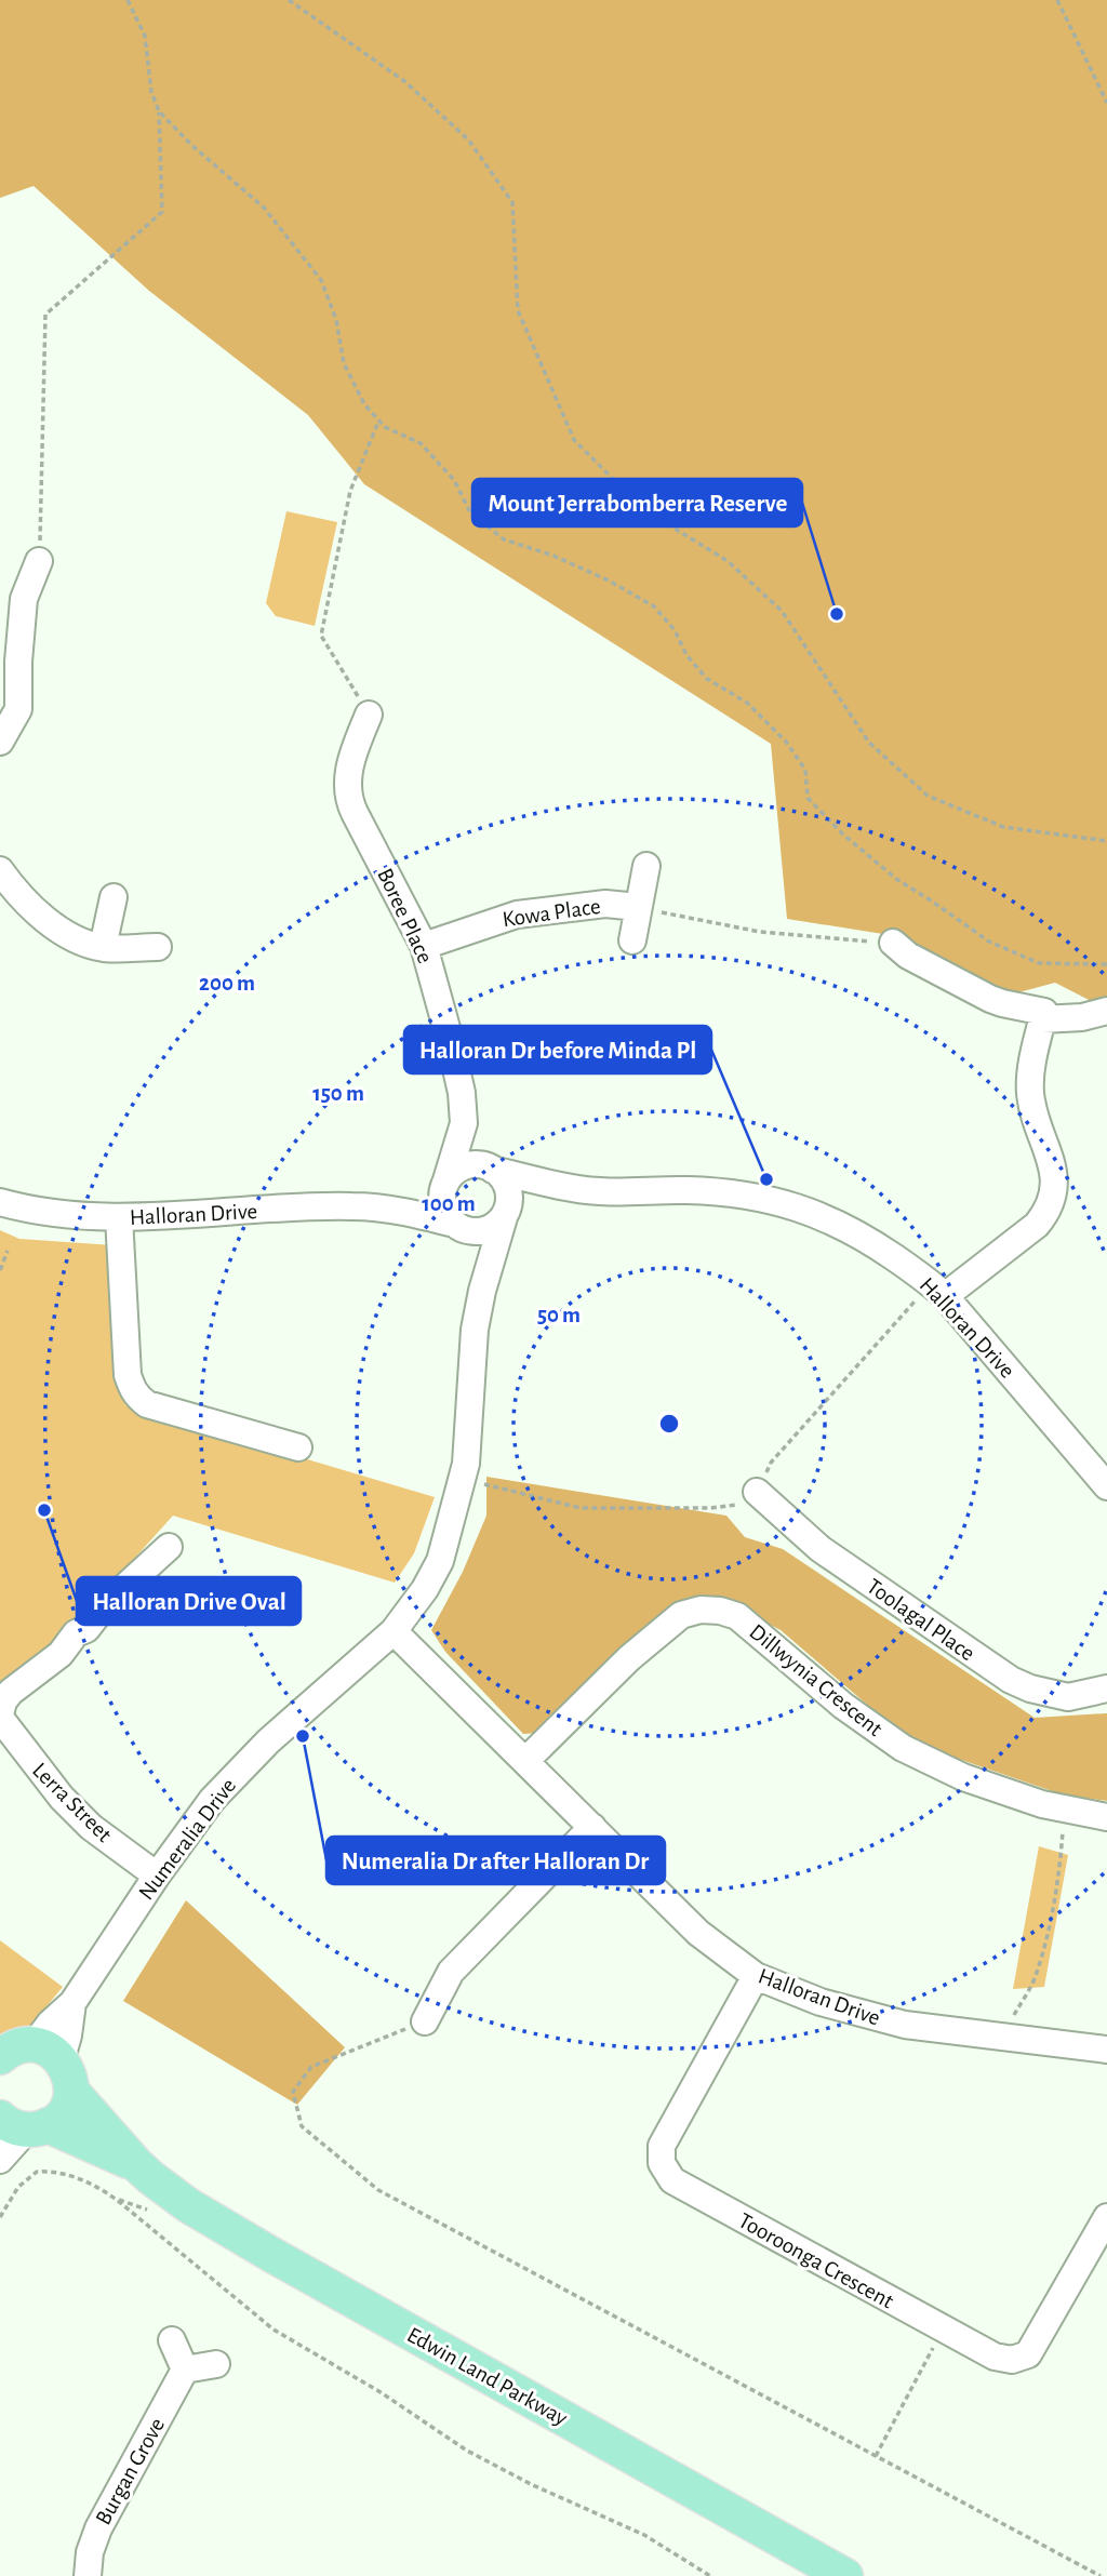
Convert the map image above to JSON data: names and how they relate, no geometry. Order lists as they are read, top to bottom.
{
  "streets": {
    "main road": ["Edwin Land Parkway"],
    "street": [
      "Kowa Place",
      "Boree Place",
      "Halloran Drive",
      "Toolagal Place",
      "Dillwynia Crescent",
      "Lerra Street",
      "Numeralia Drive",
      "Tooroonga Crescent",
      "Burgan Grove"
    ]
  },
  "crossings": [
    ["Kowa Place", "Boree Place"],
    ["Boree Place", "Halloran Drive"],
    ["Boree Place", "Numeralia Drive"],
    ["Halloran Drive", "Dillwynia Crescent"],
    ["Halloran Drive", "Numeralia Drive"],
    ["Halloran Drive", "Tooroonga Crescent"],
    ["Lerra Street", "Numeralia Drive"],
    ["Numeralia Drive", "Edwin Land Parkway"]
  ],
  "places": [
    "Mount Jerrabomberra Reserve",
    "Halloran Dr before Minda Pl",
    "Halloran Drive Oval",
    "Numeralia Dr after Halloran Dr"
  ],
  "rings": [
    "200 m",
    "150 m",
    "100 m",
    "50 m"
  ]
}
